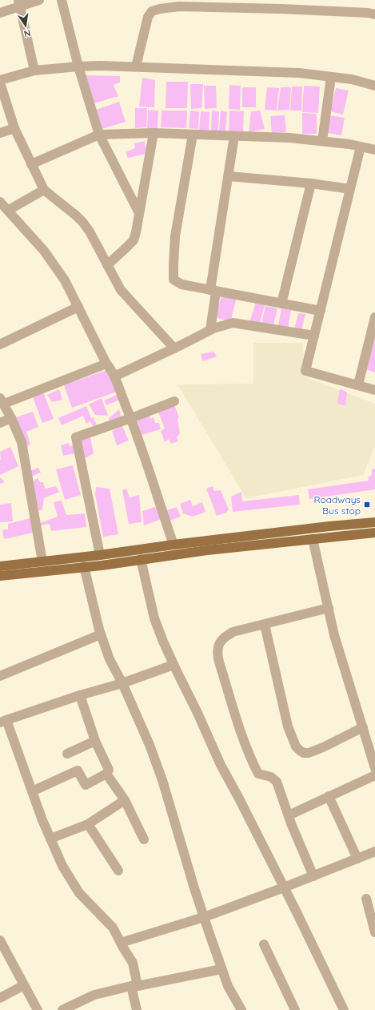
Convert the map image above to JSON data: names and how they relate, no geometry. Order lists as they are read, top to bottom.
{
  "places": {
    "transit": ["Roadways Bus stop"]
  },
  "north": "bottom"
}
